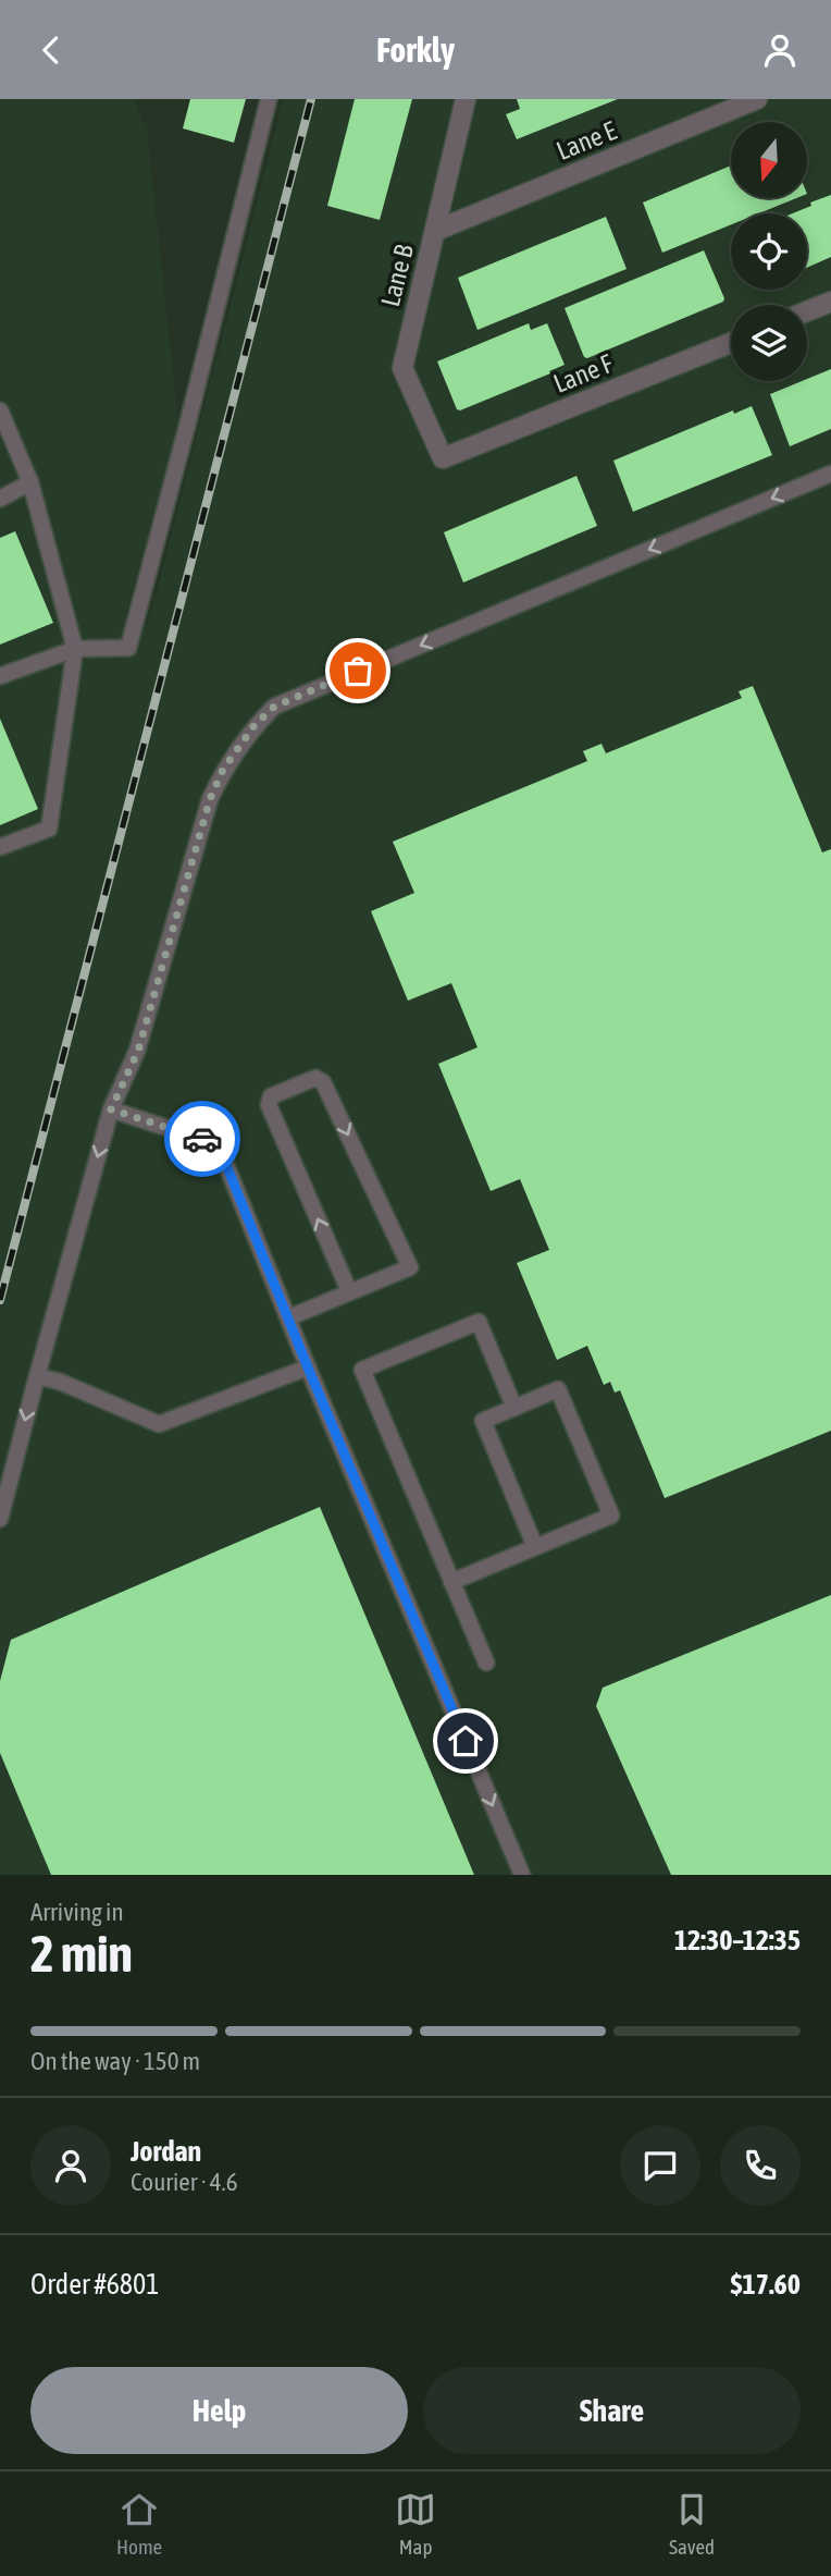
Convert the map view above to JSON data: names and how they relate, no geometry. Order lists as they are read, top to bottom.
{
  "streets": {
    "street": ["Lane E", "Lane B", "Lane F"]
  },
  "crossings": [
    ["Lane E", "Lane B"],
    ["Lane B", "Lane F"]
  ],
  "north": "bottom",
  "page": {
    "header": "Forkly",
    "heading": ["2 min", "Arriving in", "12:30–12:35"],
    "panel": [
      "Jordan",
      "Courier · 4.6",
      "Order #6801",
      "$17.60"
    ],
    "bar": "On the way · 150 m",
    "buttons": ["Help", "Share"],
    "tabs": ["Home", "Map", "Saved"]
  }
}
